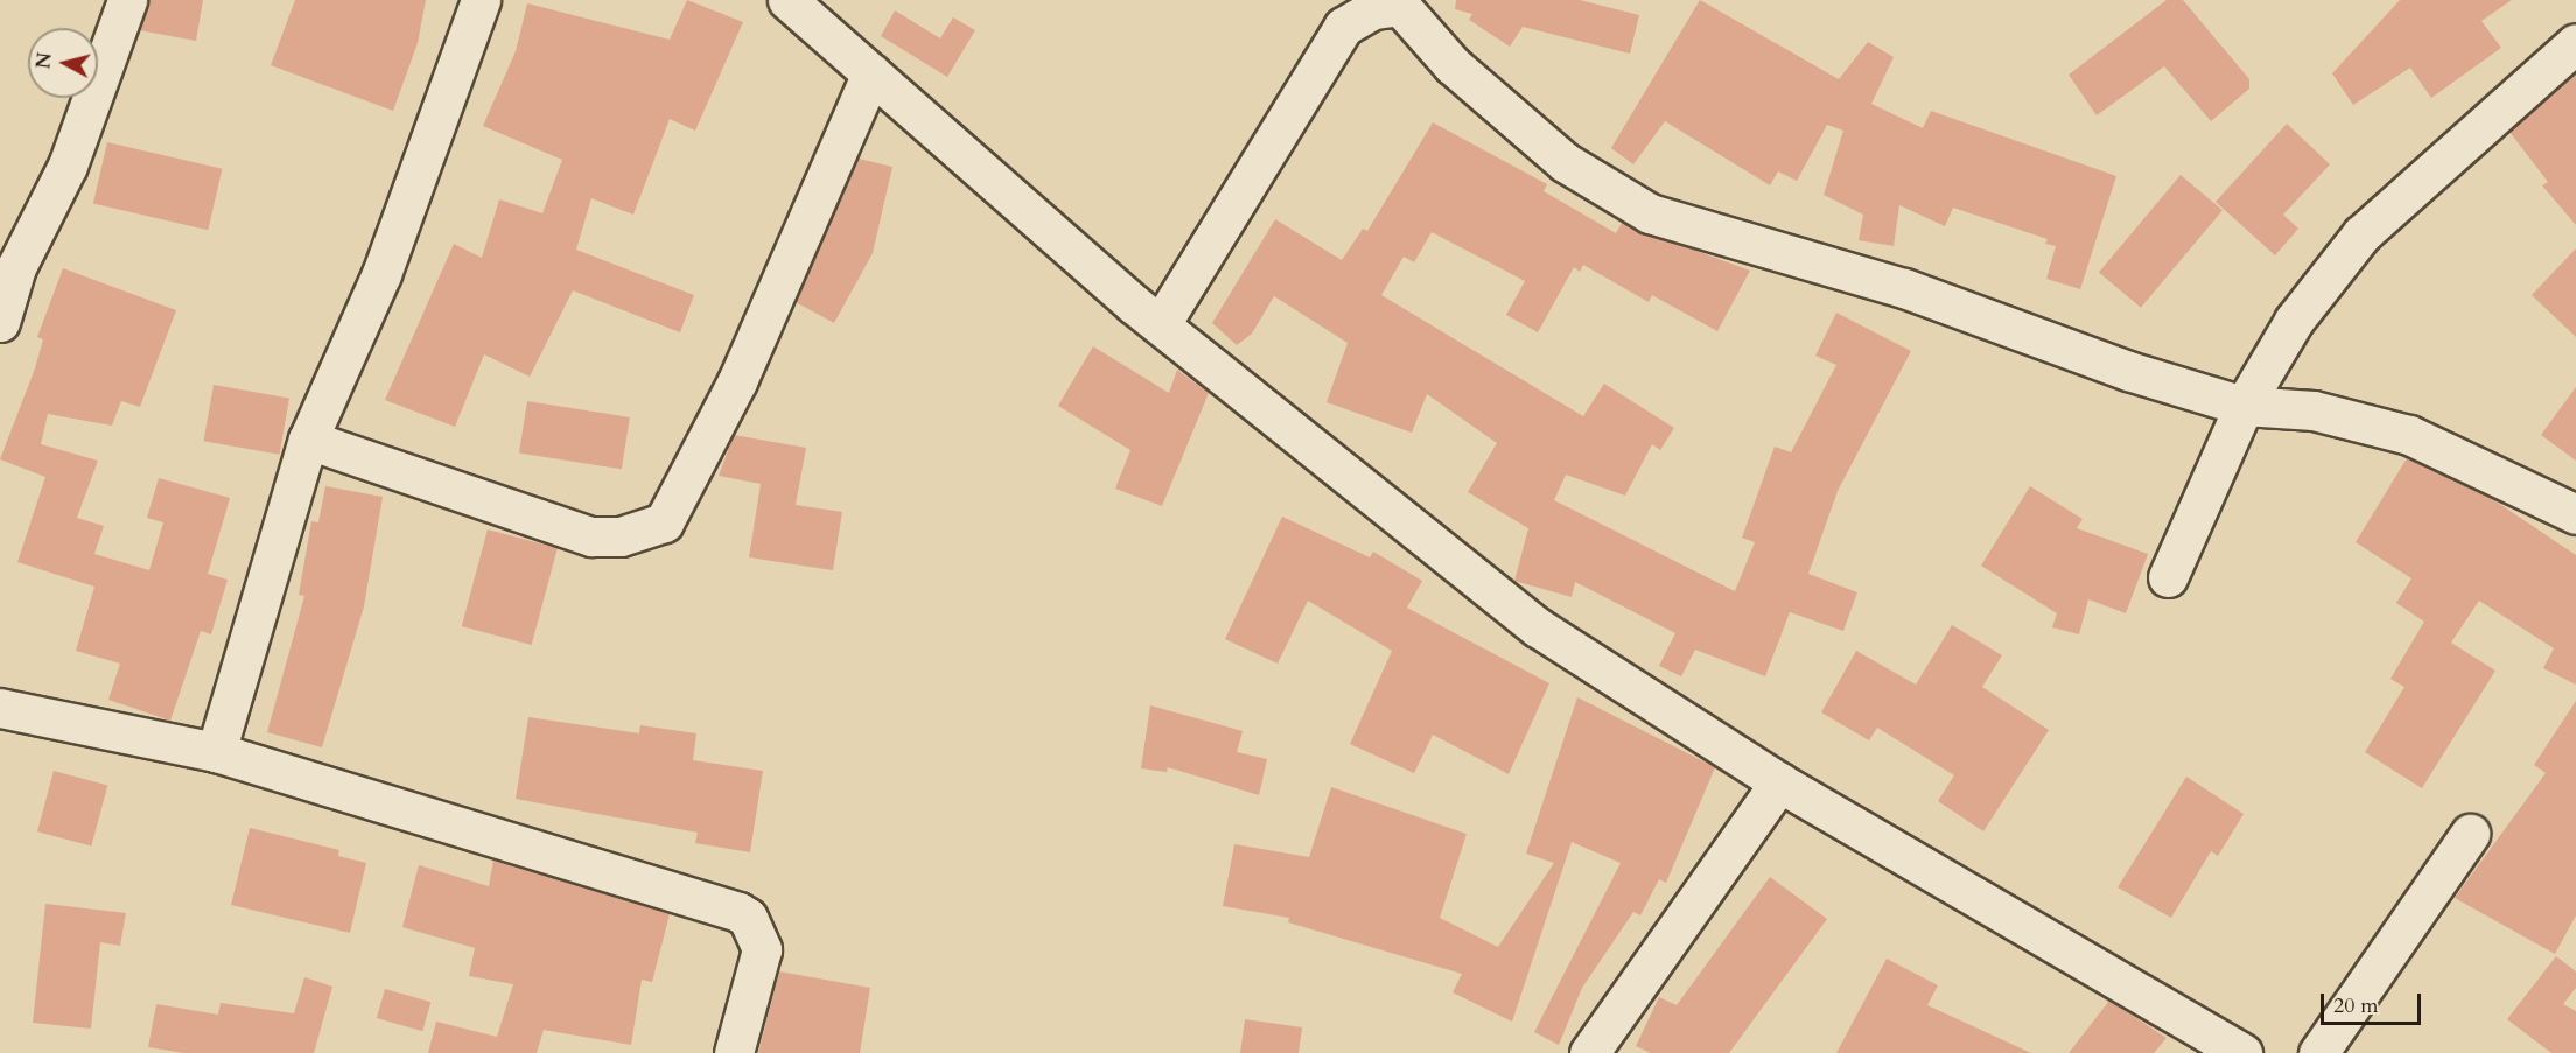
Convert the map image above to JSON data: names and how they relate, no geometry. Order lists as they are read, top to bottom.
{
  "scale_bar": "20 m",
  "north": "left"
}
